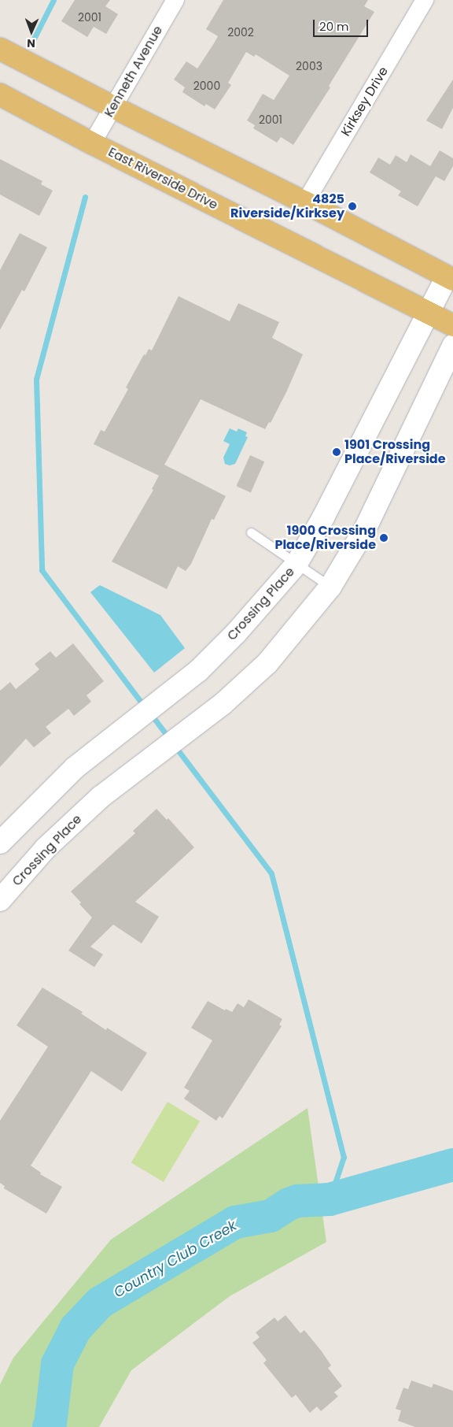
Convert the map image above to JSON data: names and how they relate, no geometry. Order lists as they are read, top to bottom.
{
  "streets": {
    "main road": ["East Riverside Drive"],
    "street": ["Kenneth Avenue", "Kirksey Drive", "Crossing Place"]
  },
  "crossings": [
    ["Kenneth Avenue", "East Riverside Drive"],
    ["East Riverside Drive", "Crossing Place"]
  ],
  "water": ["Country Club Creek"],
  "places": ["4825 Riverside/Kirksey", "1901 Crossing Place/Riverside", "1900 Crossing Place/Riverside"],
  "house_numbers": [
    "2001",
    "2002",
    "2003",
    "2000",
    "2001"
  ],
  "scale_bar": "20 m",
  "north": "bottom"
}
